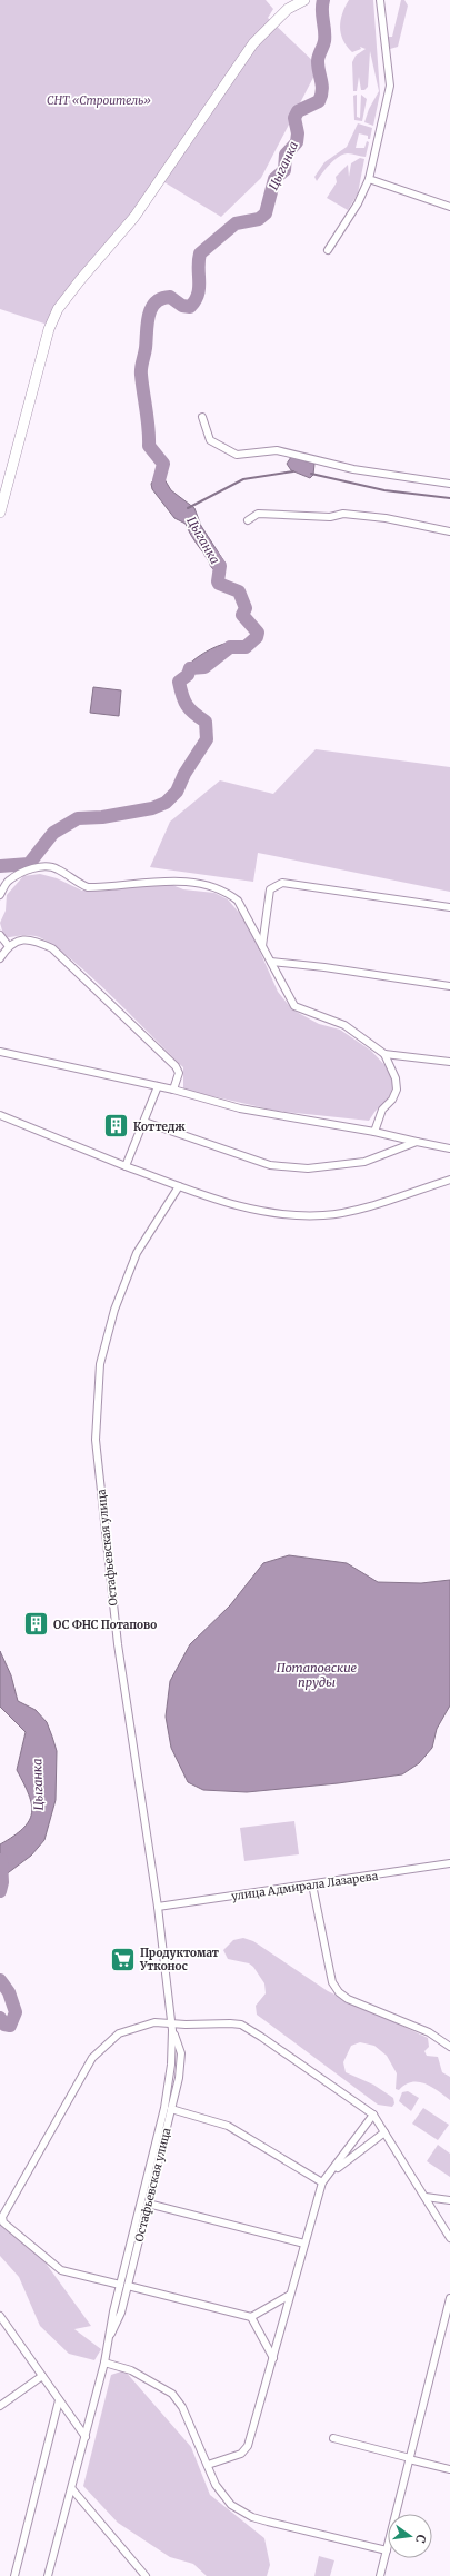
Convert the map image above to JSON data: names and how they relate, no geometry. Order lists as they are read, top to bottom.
{
  "streets": {
    "street": ["Остафьевская улица", "улица Адмирала Лазарева"]
  },
  "crossings": [
    ["Остафьевская улица", "улица Адмирала Лазарева"]
  ],
  "water": ["Цыганка", "Потаповские пруды"],
  "parks": ["СНТ «Строитель»"],
  "places": {
    "building": ["Коттедж", "ОС ФНС Потапово"],
    "supermarket": ["Продуктомат Утконос"]
  },
  "north": "right"
}
